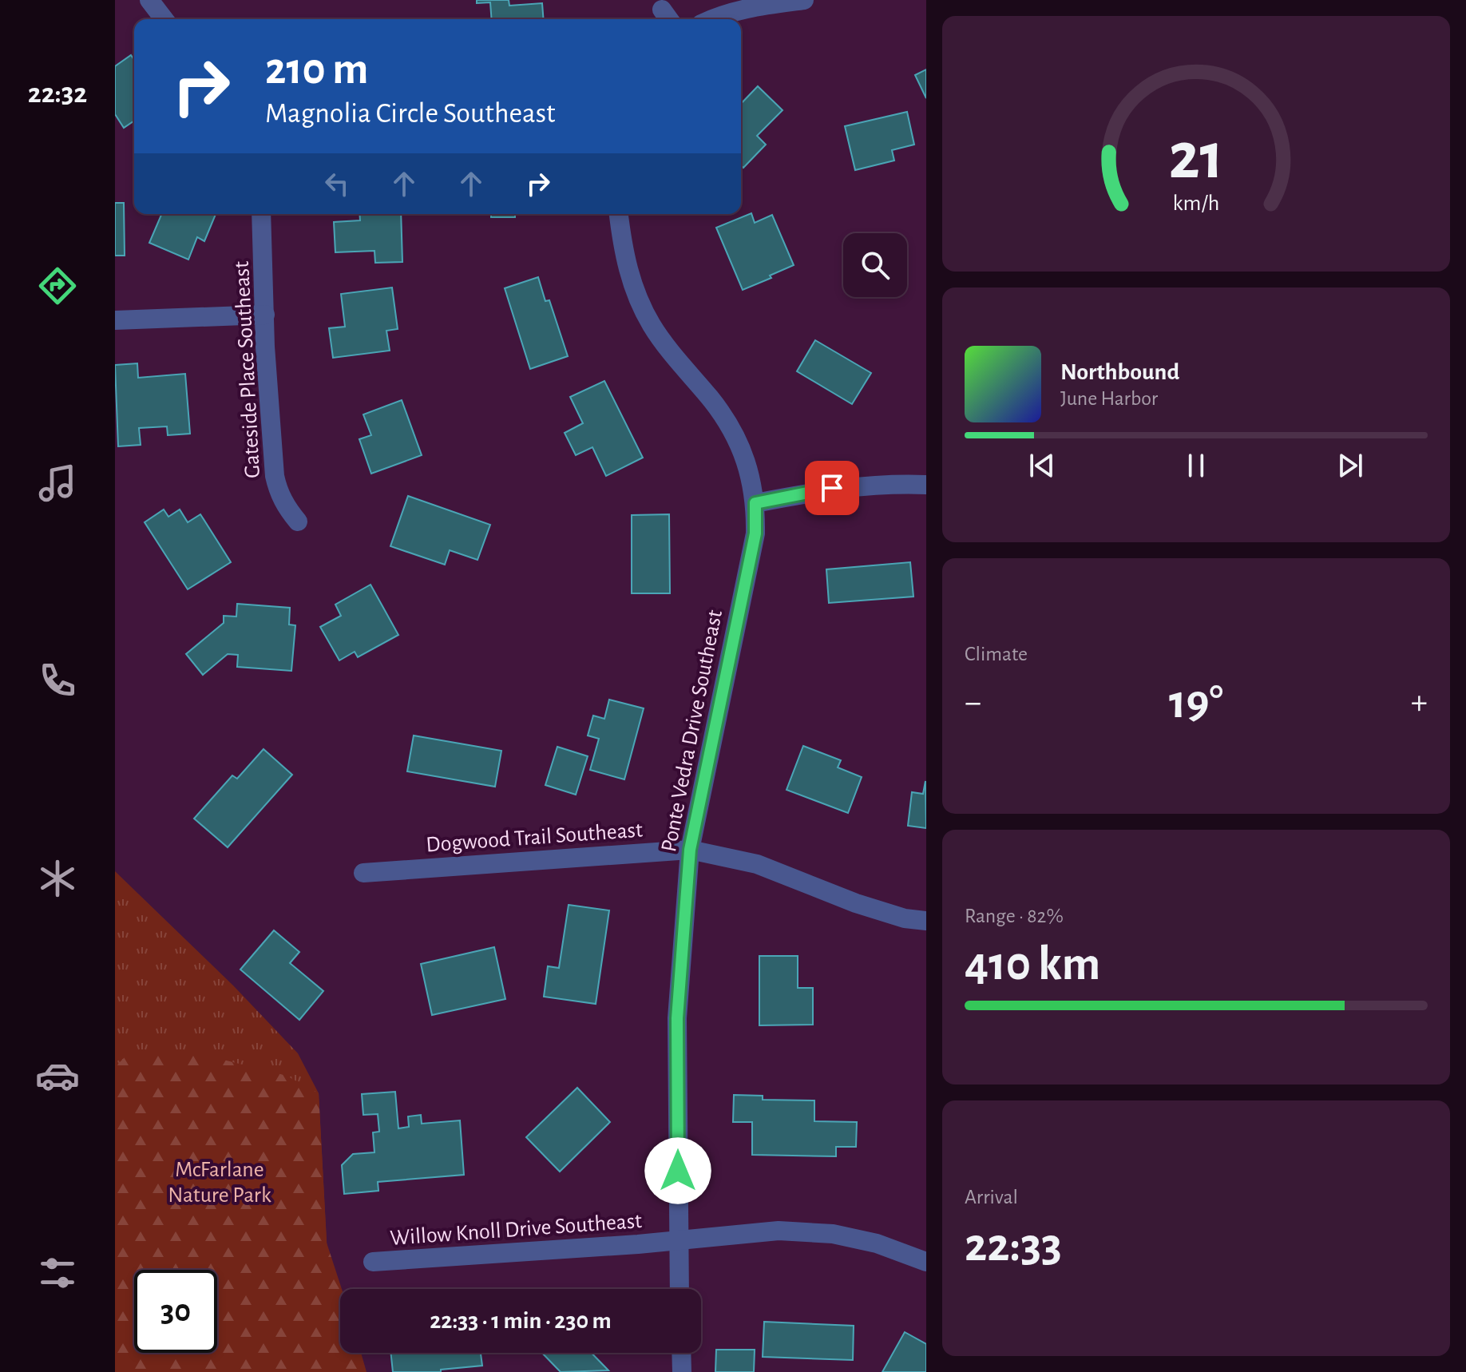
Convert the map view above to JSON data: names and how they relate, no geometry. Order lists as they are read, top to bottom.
{
  "streets": {
    "street": [
      "Gateside Place Southeast",
      "Ponte Vedra Drive Southeast",
      "Dogwood Trail Southeast",
      "Willow Knoll Drive Southeast"
    ]
  },
  "crossings": [
    ["Ponte Vedra Drive Southeast", "Dogwood Trail Southeast"],
    ["Ponte Vedra Drive Southeast", "Willow Knoll Drive Southeast"]
  ],
  "parks": ["McFarlane Nature Park"],
  "page": {
    "tabs": "22:32",
    "turn": ["210 m", "Magnolia Circle Southeast"],
    "song": ["Northbound", "June Harbor"],
    "tile": [
      "Climate",
      ["Range · 82%", "410 km"],
      ["Arrival", "22:33"]
    ],
    "heat": ["−", "19°", "+"],
    "limit": "30",
    "trip": "22:33 · 1 min · 230 m",
    "gauge": ["21", "km/h"]
  }
}
